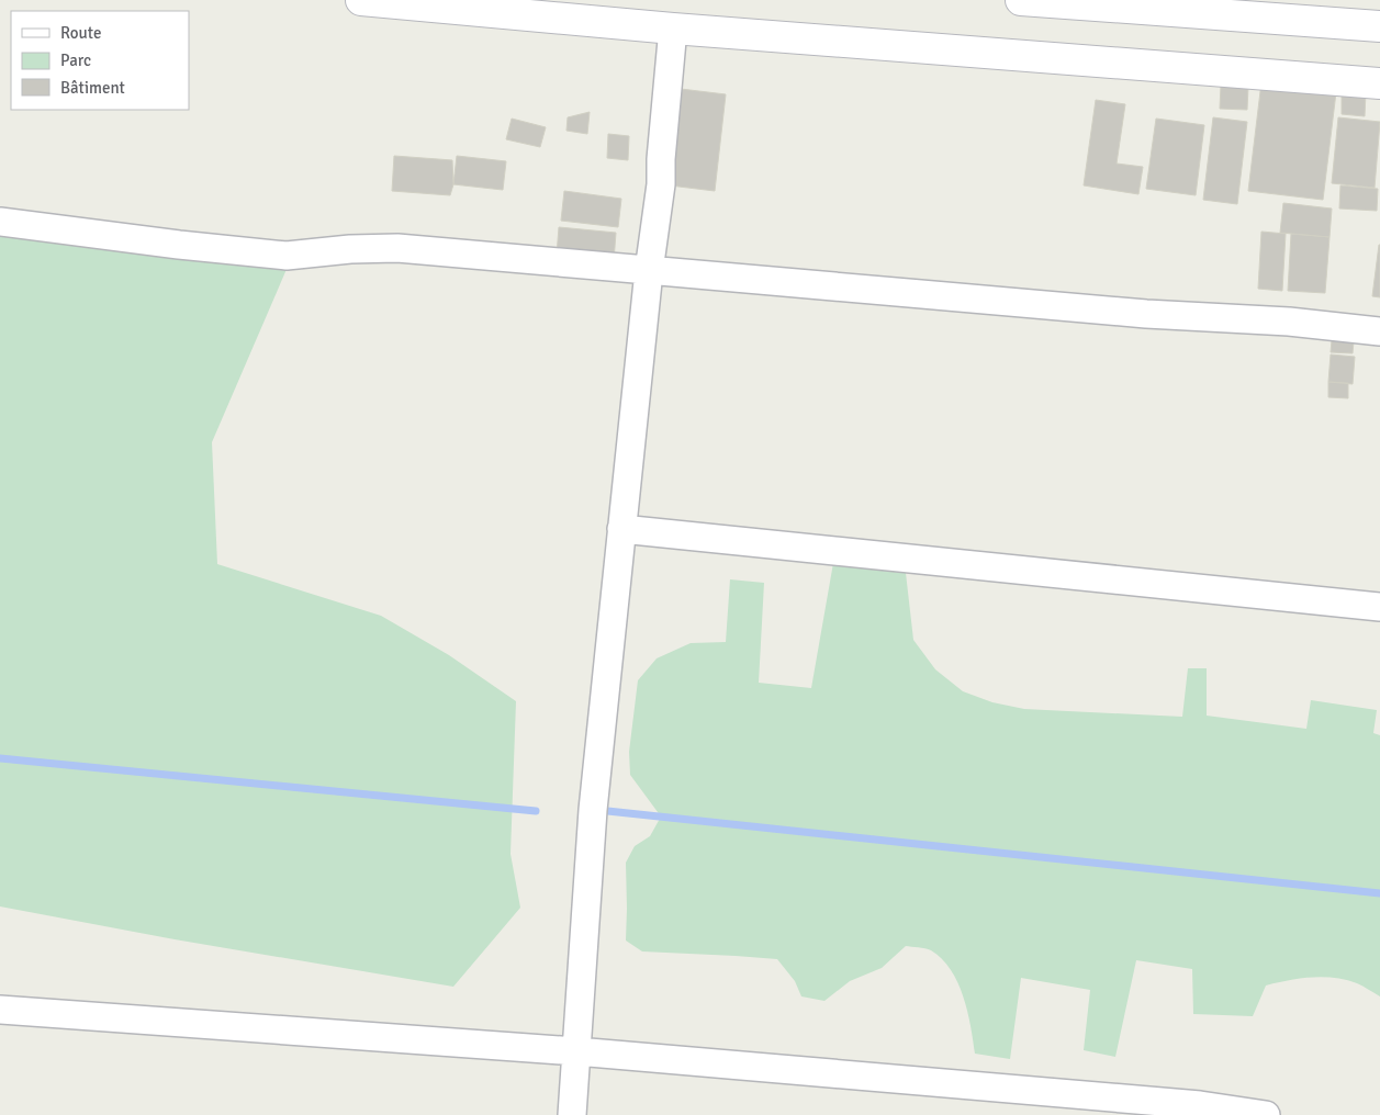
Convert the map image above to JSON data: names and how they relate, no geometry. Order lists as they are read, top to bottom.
{
  "legend": ["Route", "Parc", "Bâtiment"]
}
